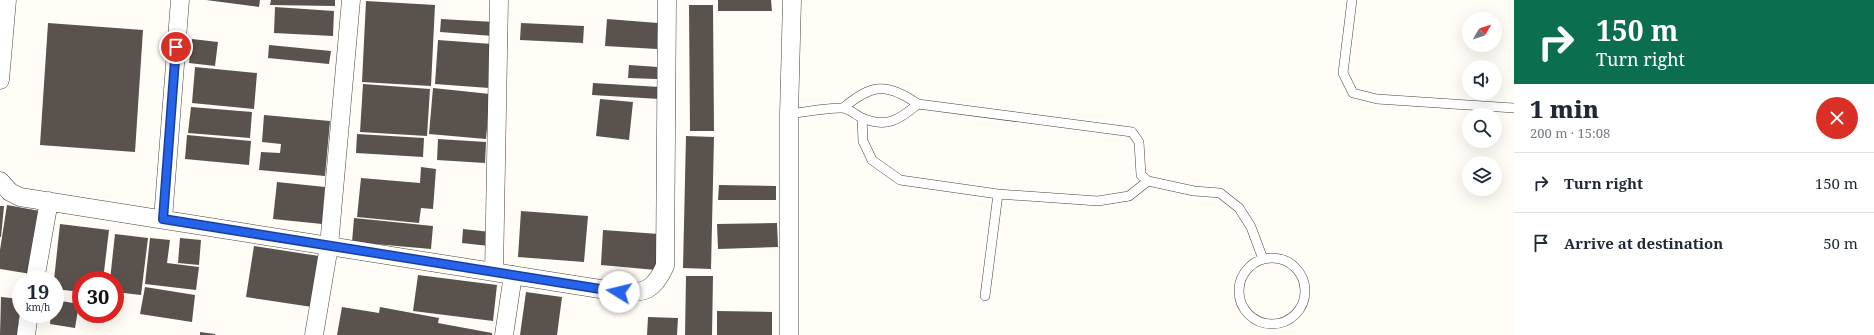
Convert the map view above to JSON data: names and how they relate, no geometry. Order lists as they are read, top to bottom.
{
  "north": "top right",
  "page": {
    "turn": ["150 m", "Turn right"],
    "heading": ["1 min", "200 m · 15:08"],
    "list": [
      {
        "name": "Turn right",
        "value": "150 m"
      },
      {
        "name": "Arrive at destination",
        "value": "50 m"
      }
    ],
    "speed": "19 km/h",
    "limit": "30"
  }
}
